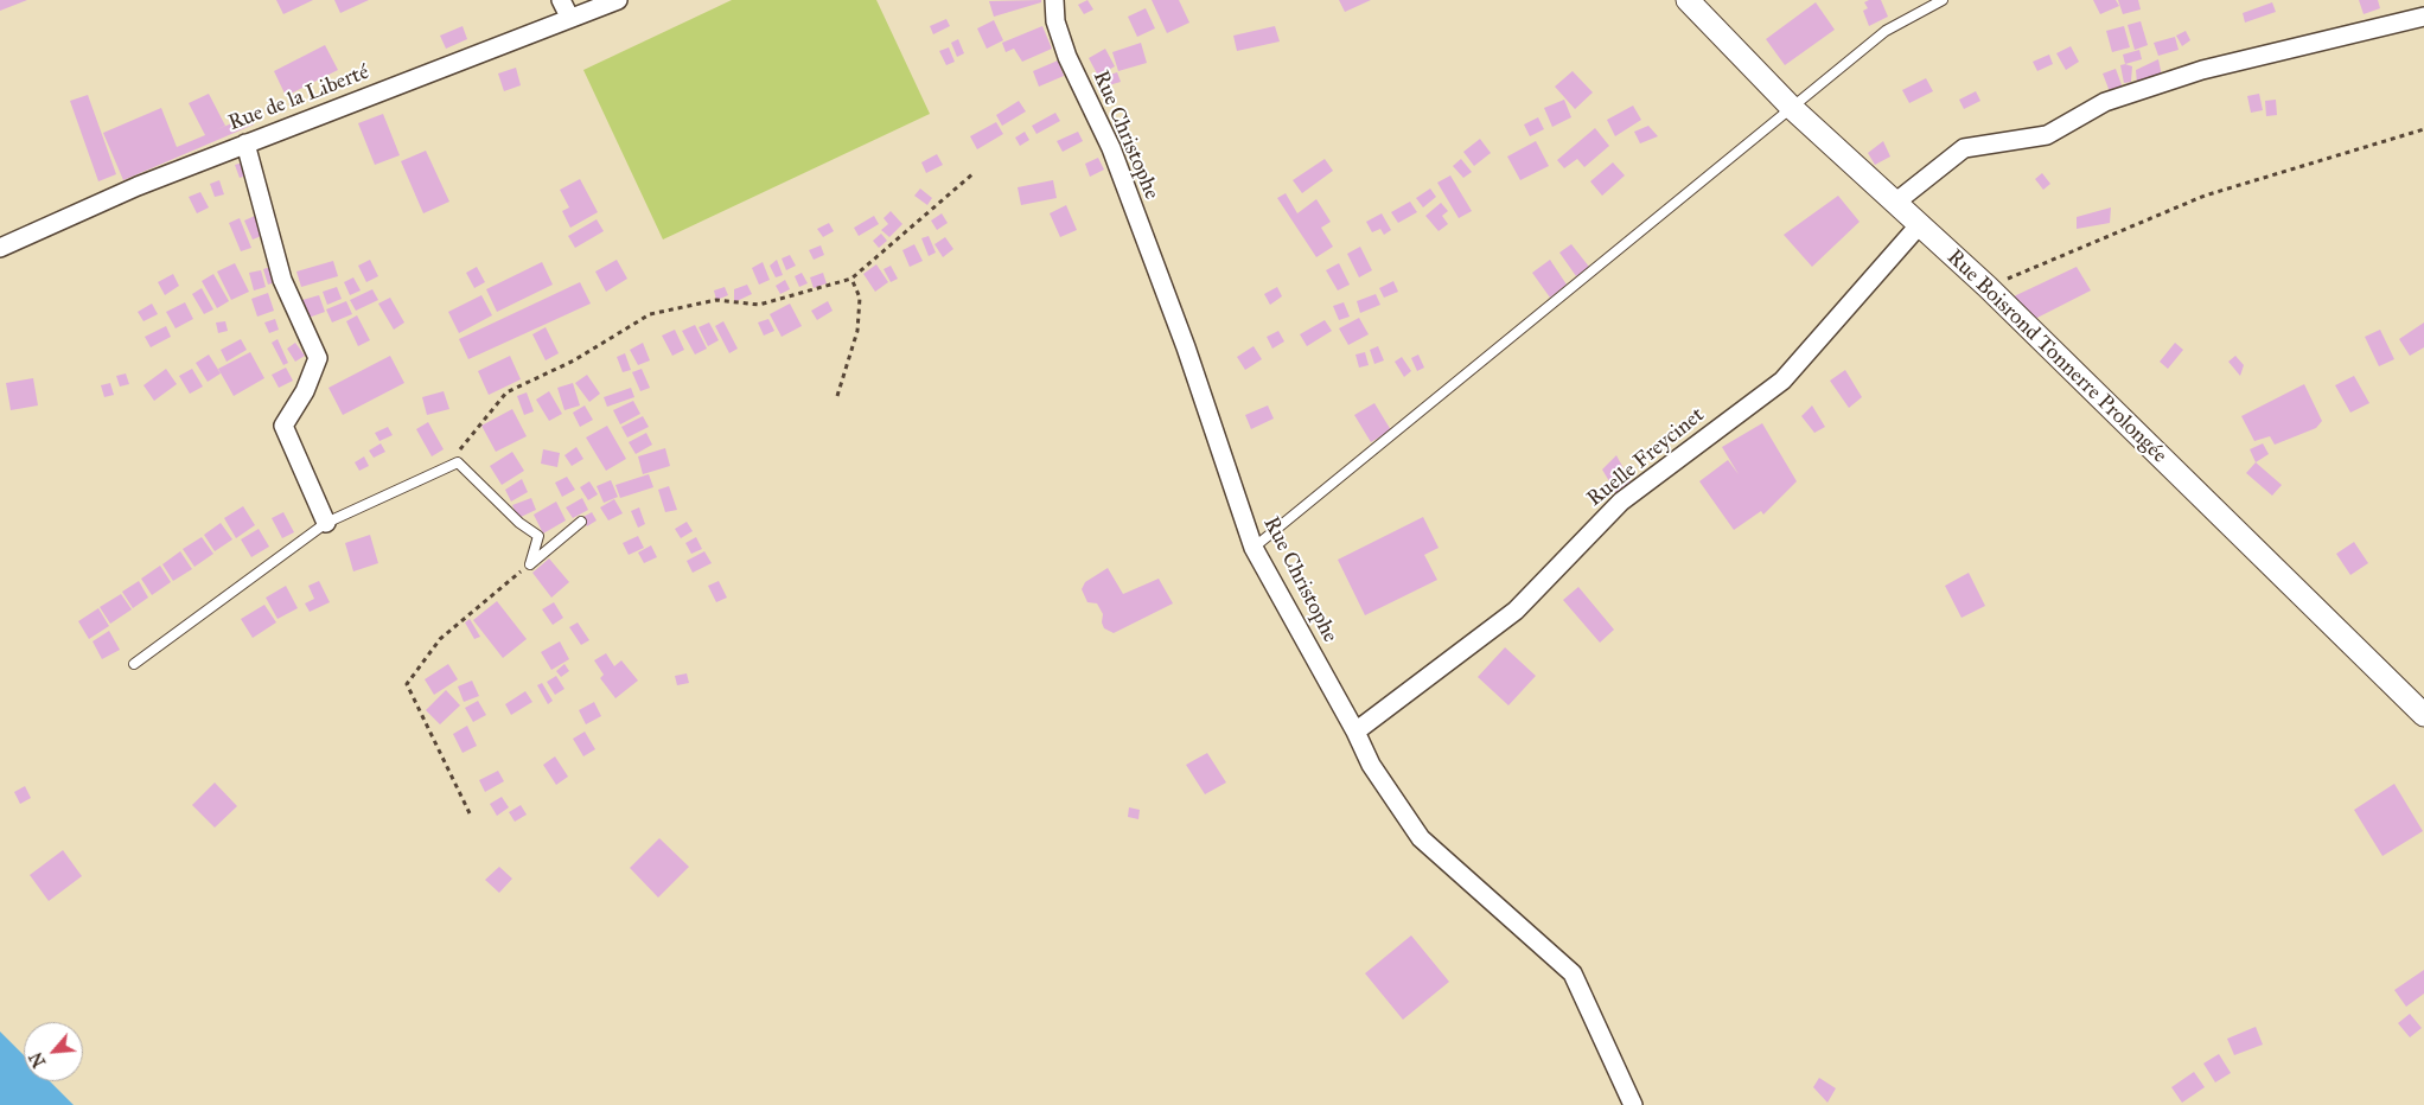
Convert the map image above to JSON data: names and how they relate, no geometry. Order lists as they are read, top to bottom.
{
  "streets": {
    "street": [
      "Rue de la Liberté",
      "Rue Christophe",
      "Rue Boisrond Tonnerre Prolongée",
      "Ruelle Freycinet"
    ]
  },
  "crossings": [
    ["Rue Christophe", "Ruelle Freycinet"],
    ["Rue Boisrond Tonnerre Prolongée", "Ruelle Freycinet"]
  ],
  "north": "bottom left"
}
